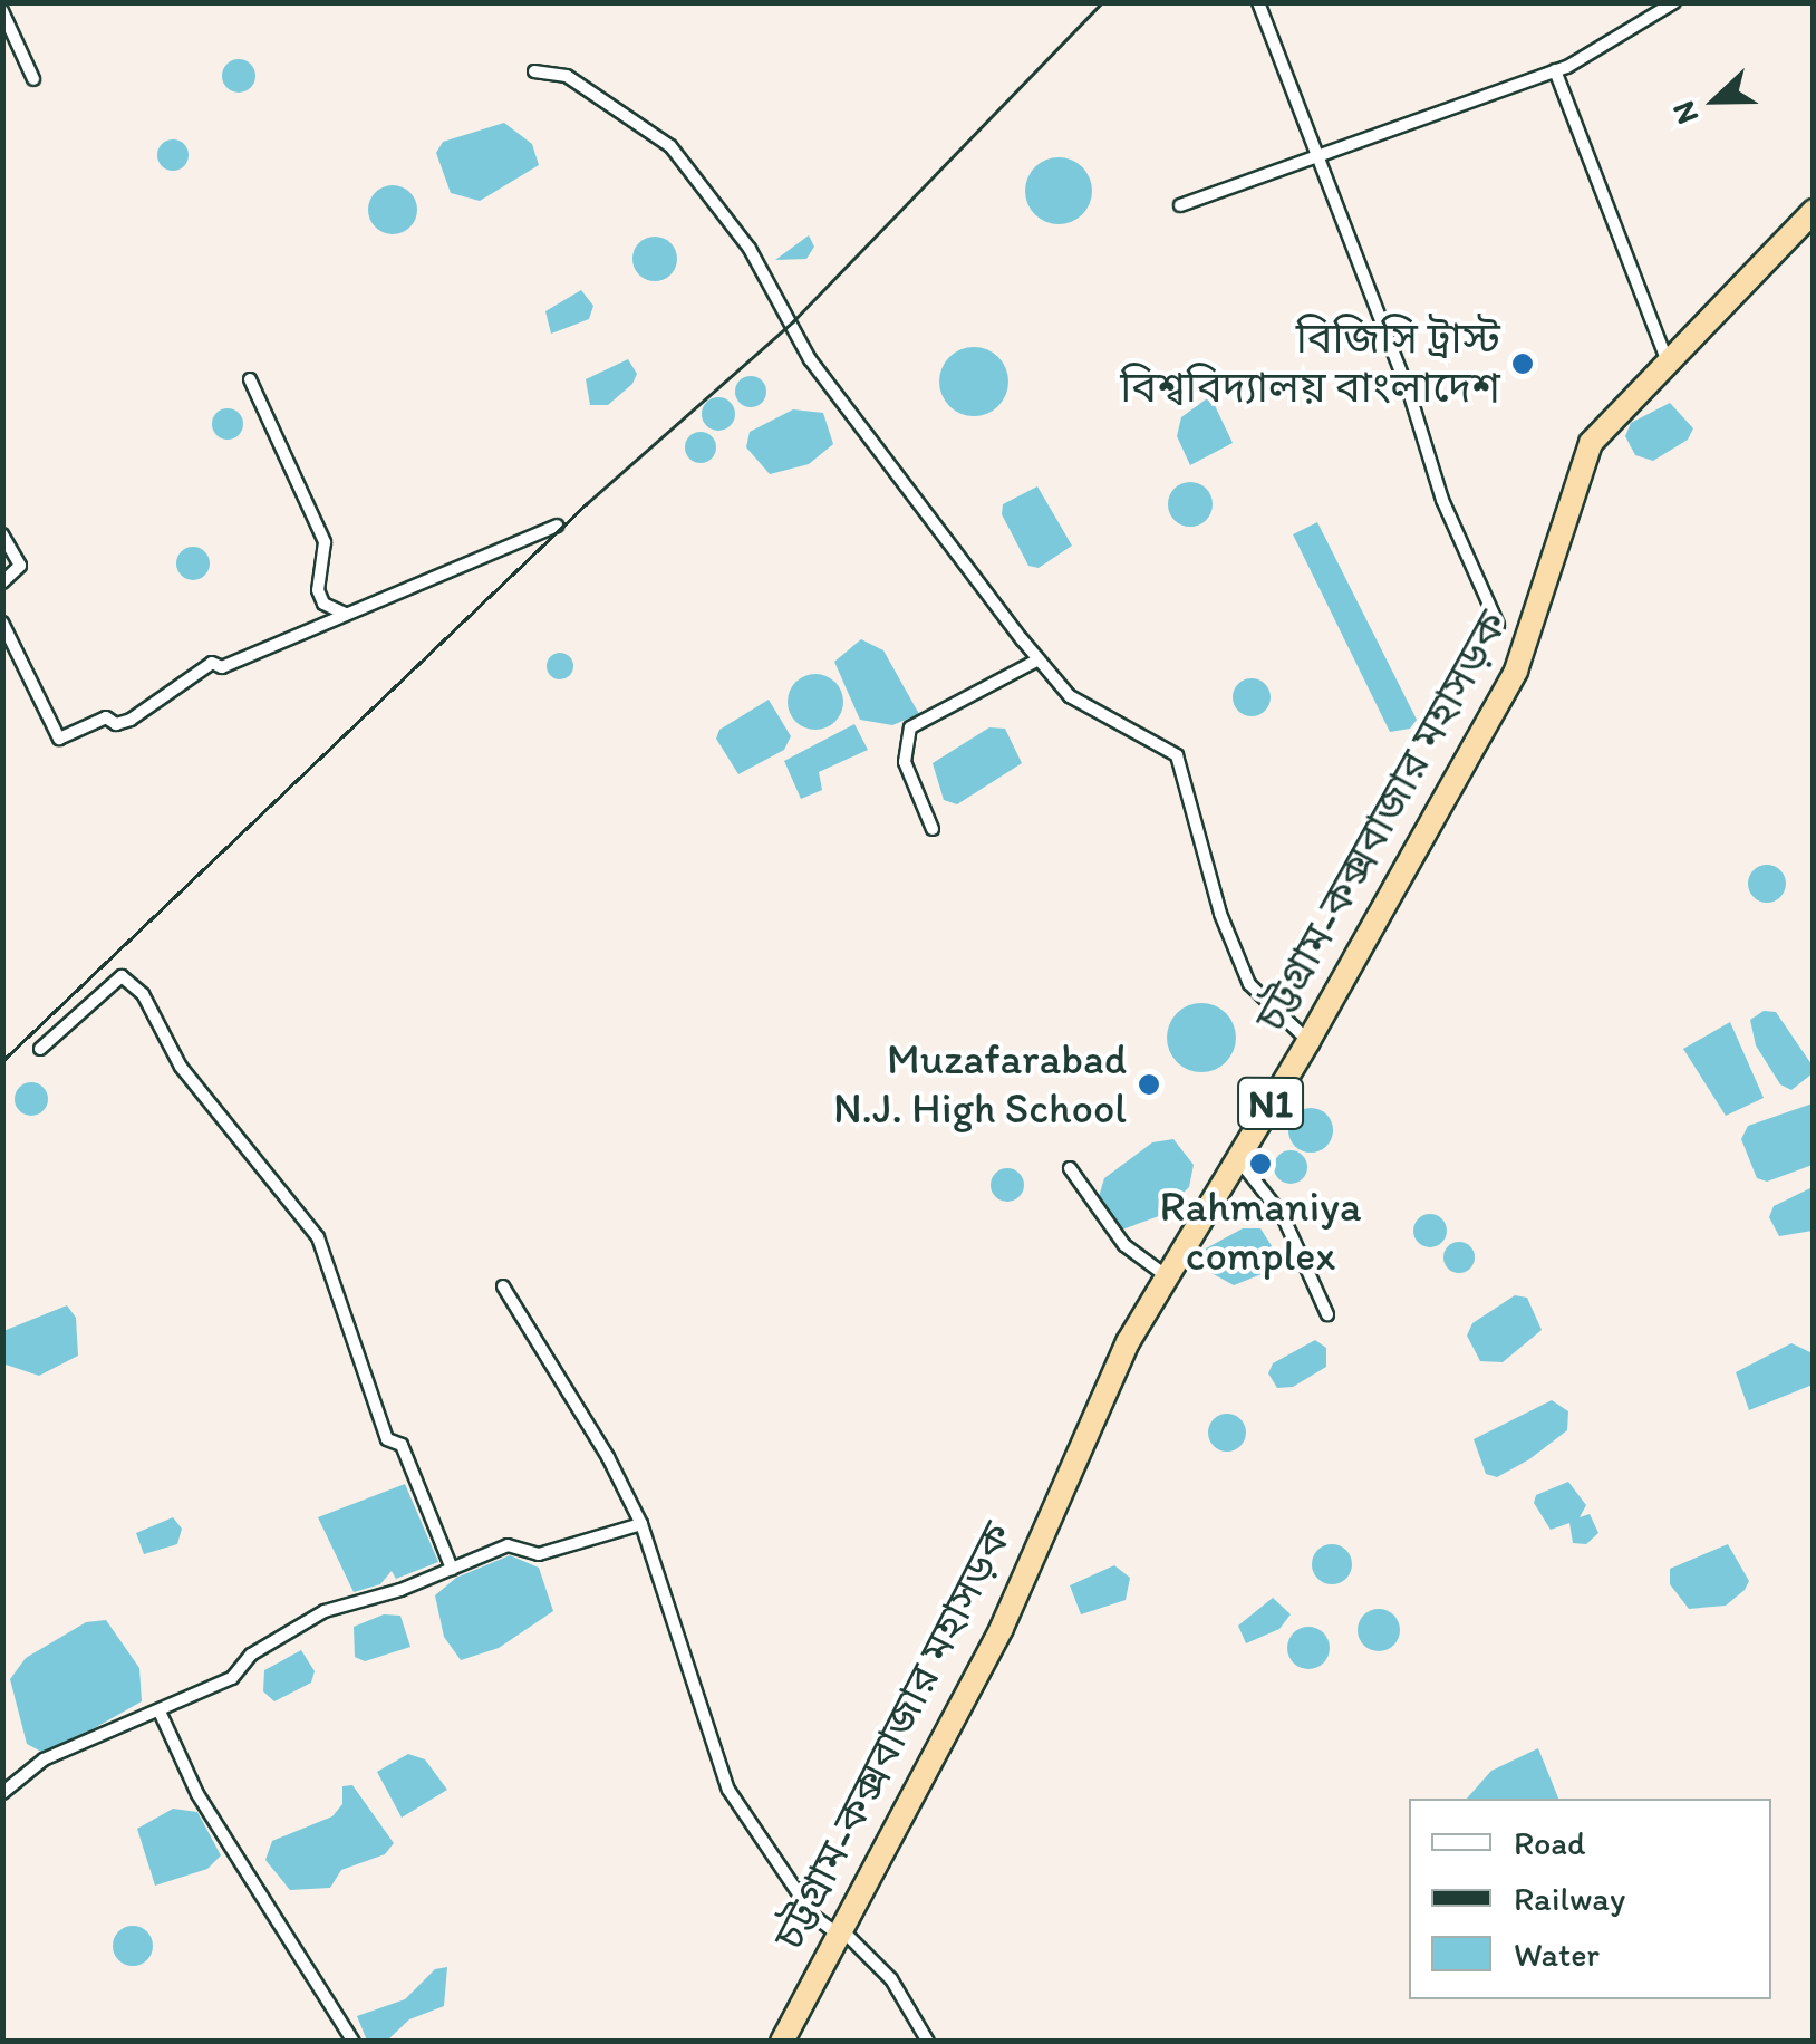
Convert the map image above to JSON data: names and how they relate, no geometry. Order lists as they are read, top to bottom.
{
  "streets": {
    "highway": ["চট্টগ্রাম-কক্সবাজার মহাসড়ক", "N1"]
  },
  "places": ["বিজিসি ট্রাস্ট বিশ্ববিদ্যালয় বাংলাদেশ", "Muzafarabad N.J. High School", "Rahmaniya complex"],
  "legend": ["Road", "Railway", "Water"],
  "north": "left"
}
